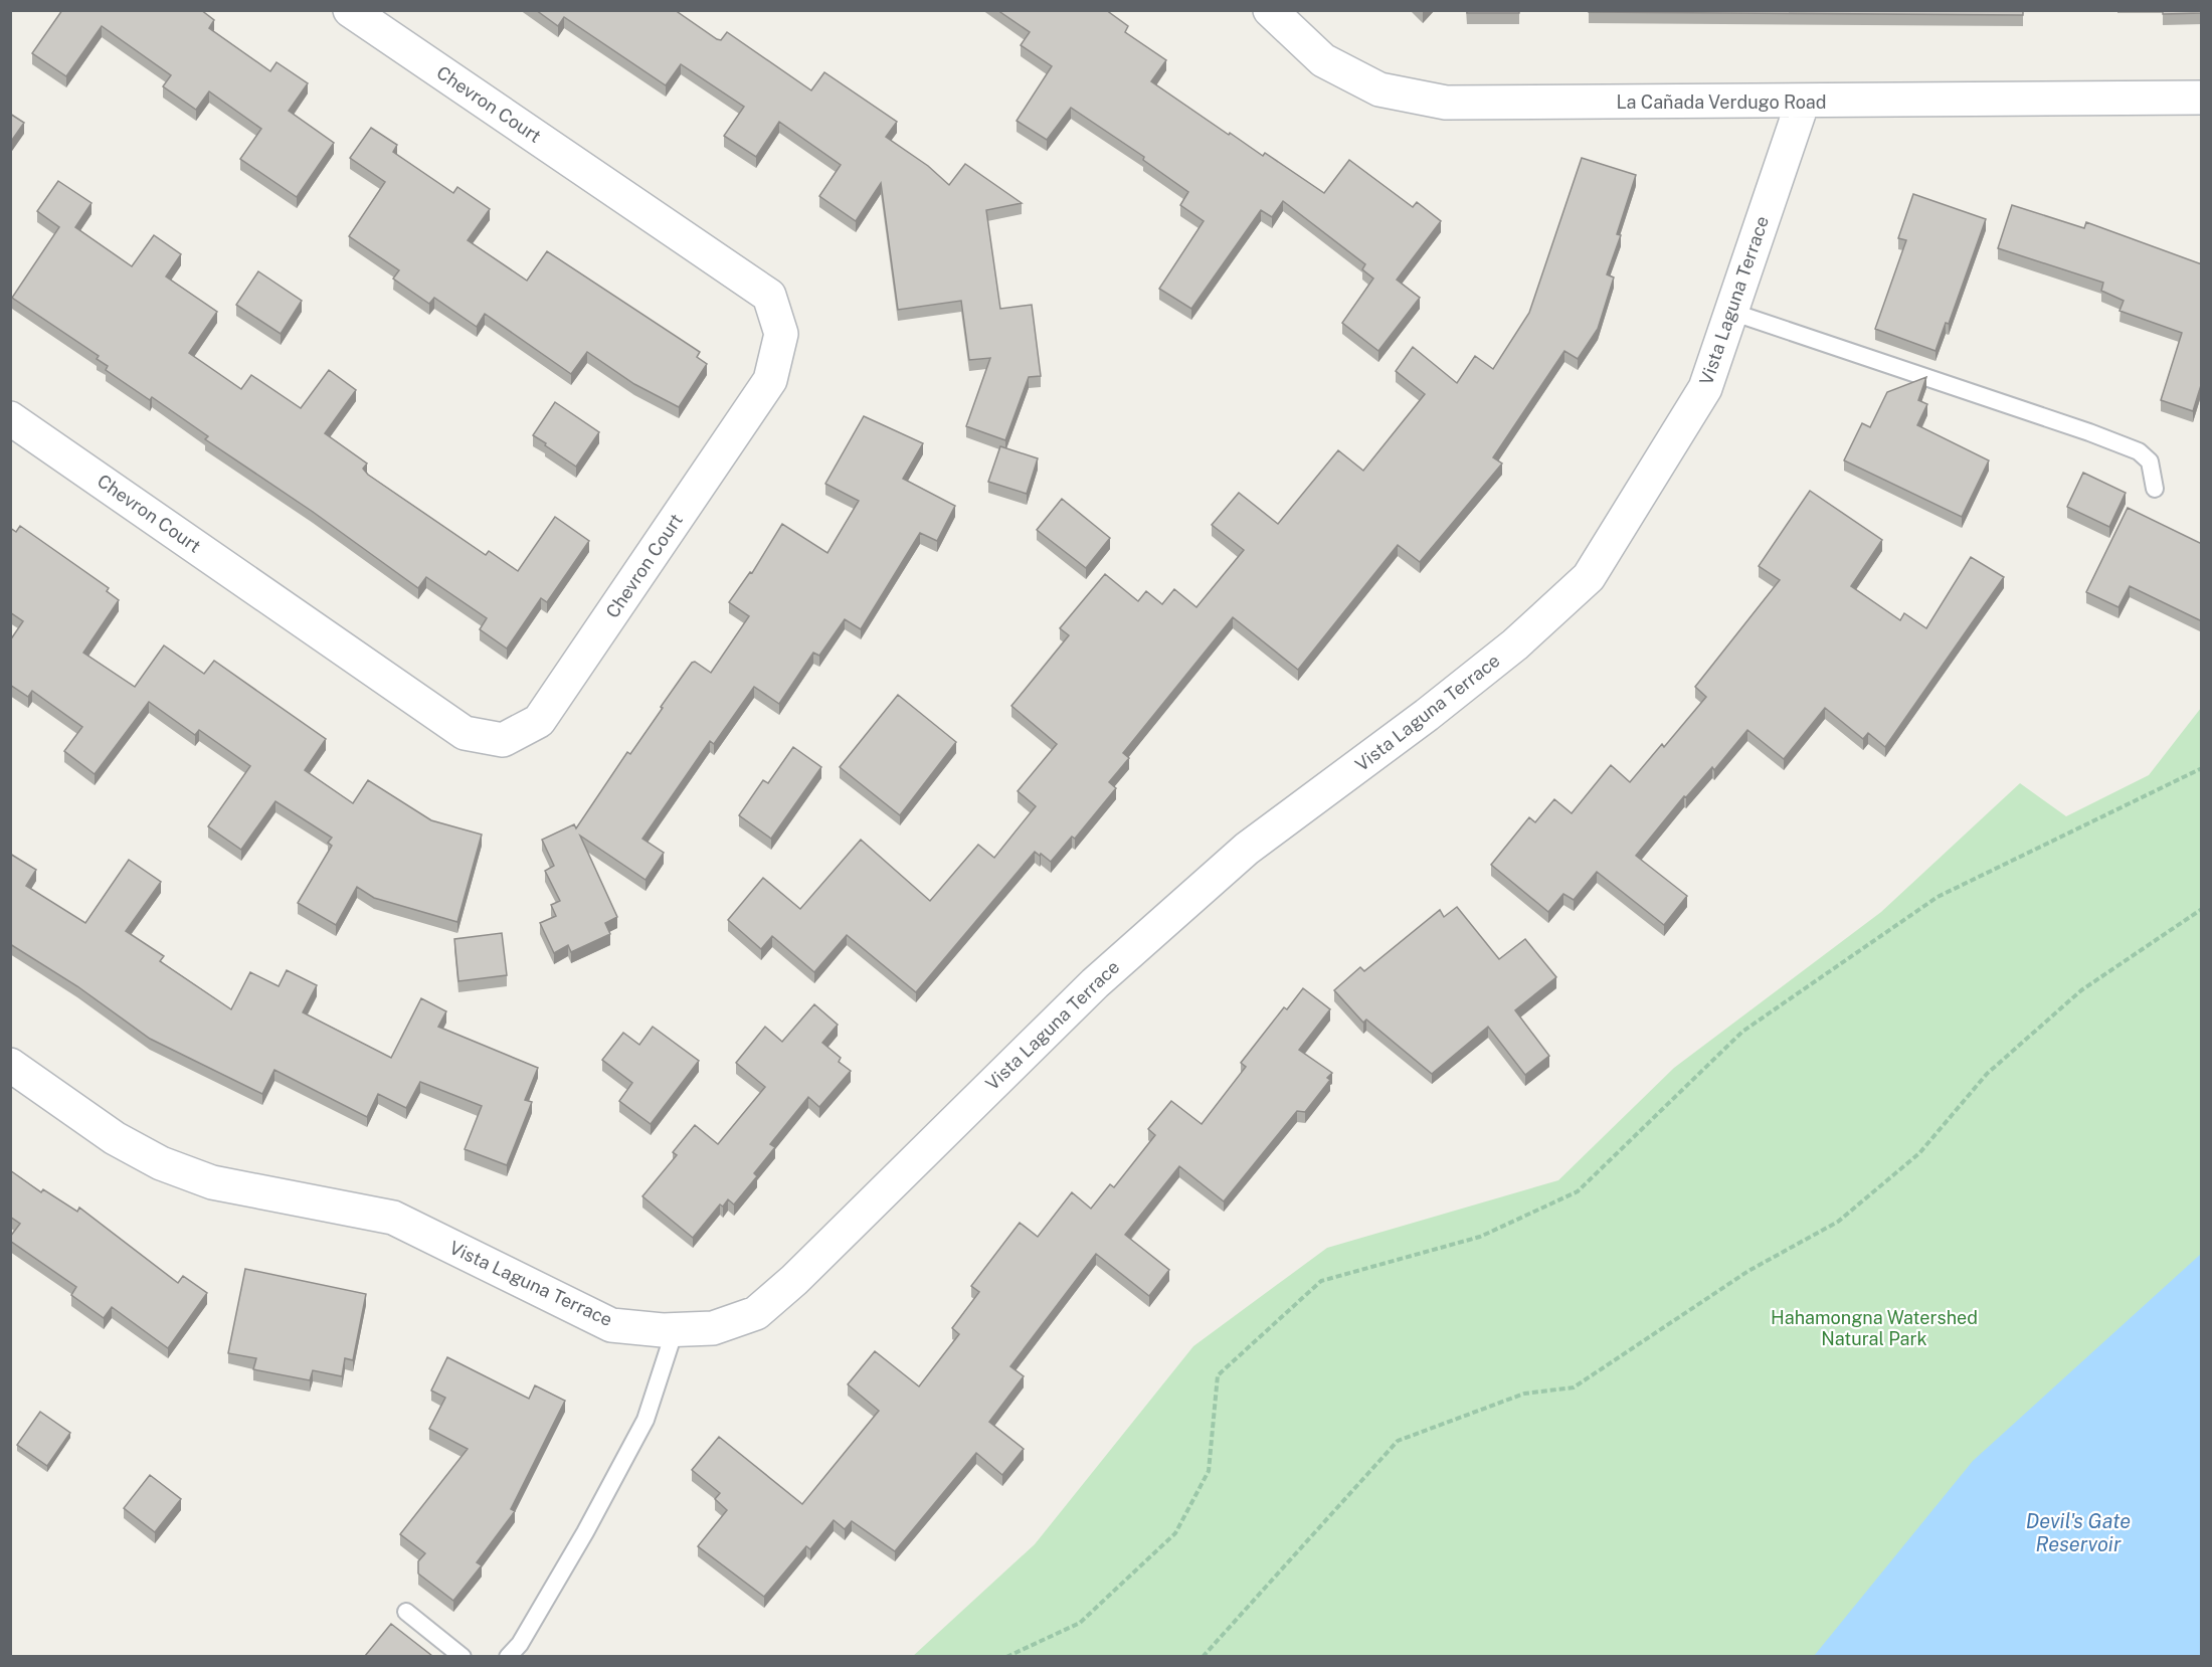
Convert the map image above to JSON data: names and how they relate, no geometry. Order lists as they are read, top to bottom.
{
  "streets": {
    "street": ["La Cañada Verdugo Road", "Chevron Court", "Vista Laguna Terrace"]
  },
  "crossings": [
    ["La Cañada Verdugo Road", "Vista Laguna Terrace"]
  ],
  "water": ["Devil's Gate Reservoir"],
  "parks": ["Hahamongna Watershed Natural Park"]
}
